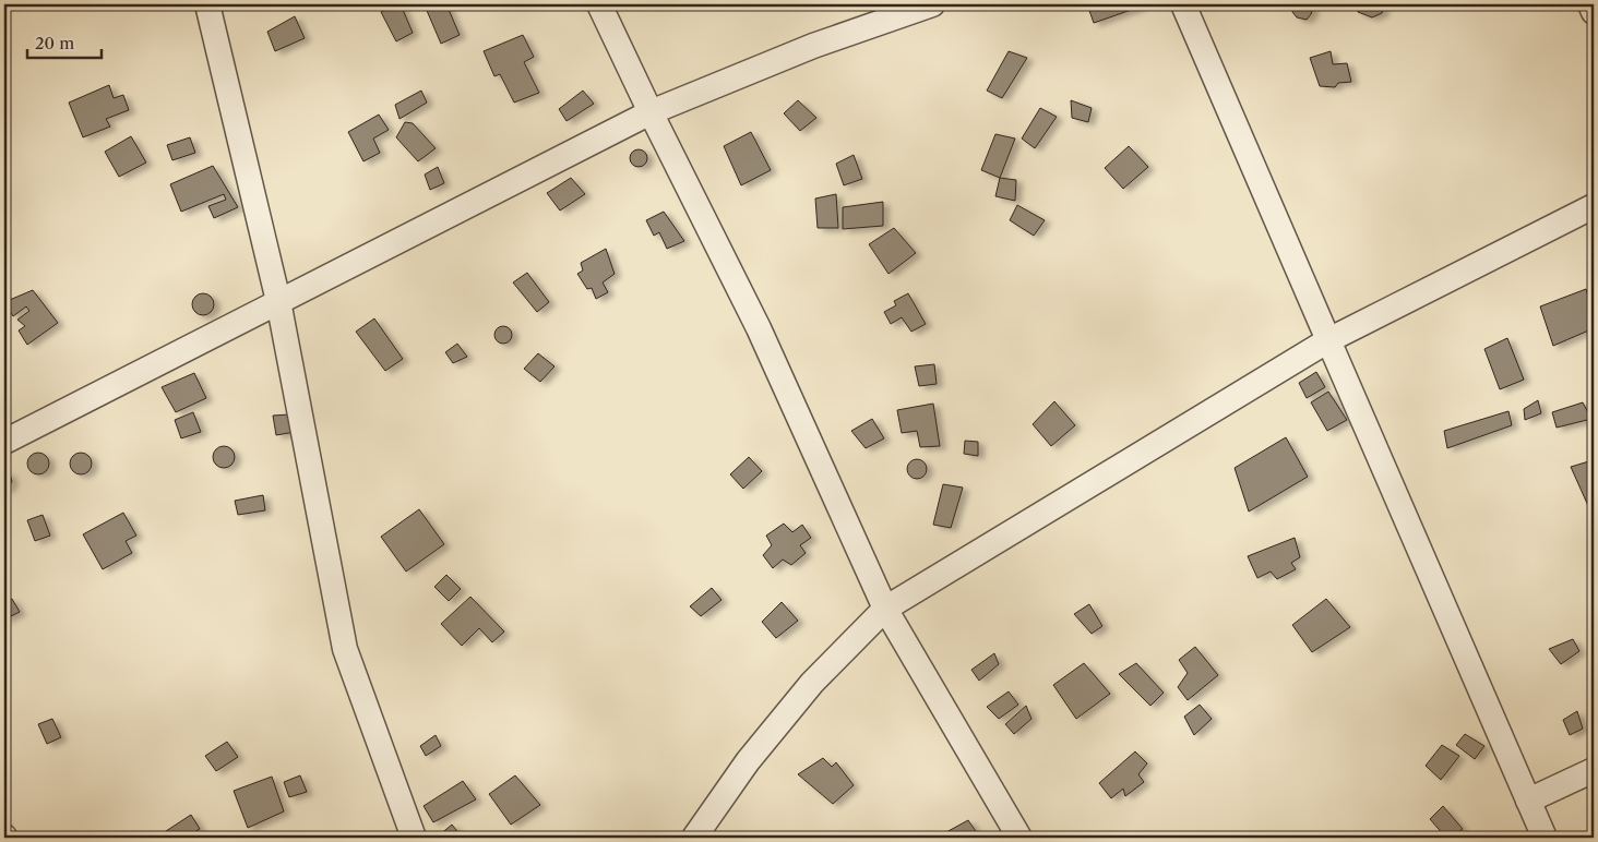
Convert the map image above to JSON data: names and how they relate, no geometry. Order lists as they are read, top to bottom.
{
  "scale_bar": "20 m"
}
